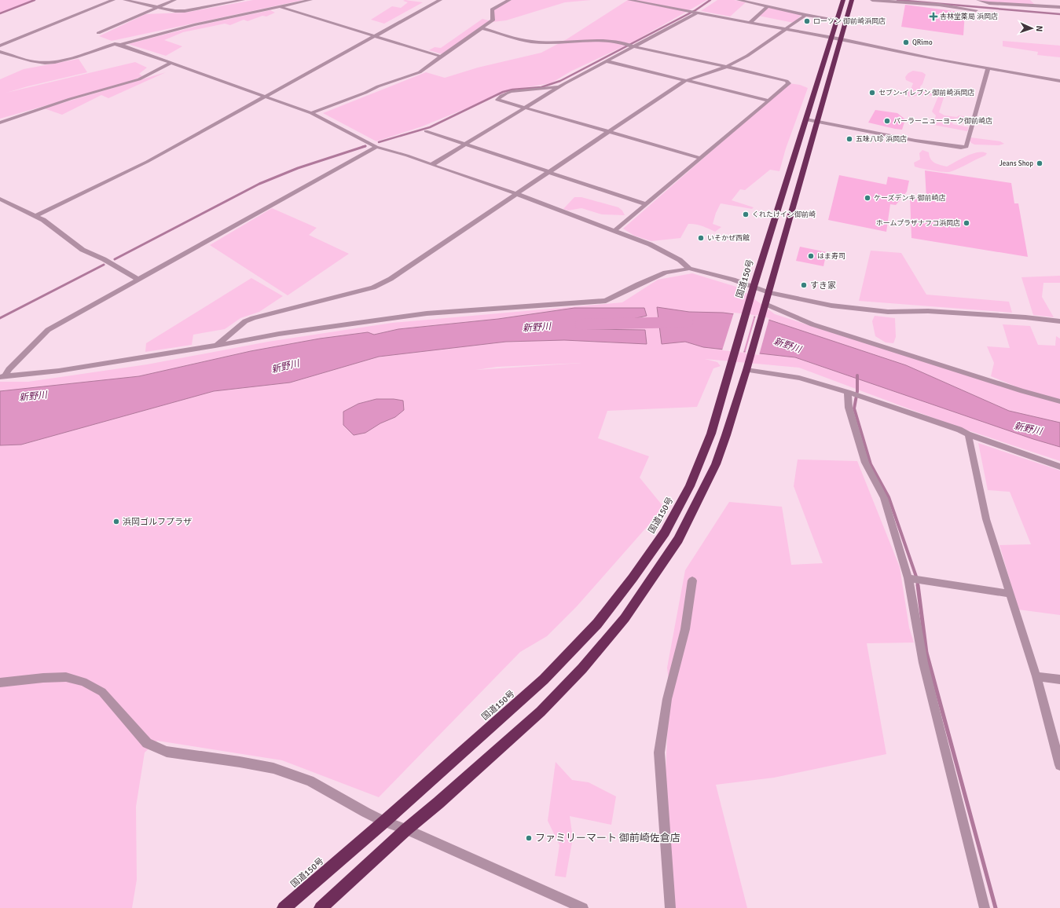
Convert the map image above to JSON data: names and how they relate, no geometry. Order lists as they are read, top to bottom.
{
  "streets": {
    "highway": ["国道150号"]
  },
  "water": ["新野川"],
  "places": {
    "health": ["杏林堂薬局 浜岡店"],
    "other": [
      "ローソン 御前崎浜岡店",
      "QRimo",
      "セブン-イレブン 御前崎浜岡店",
      "パーラーニューヨーク御前崎店",
      "五味八珍 浜岡店",
      "Jeans Shop",
      "ケーズデンキ 御前崎店",
      "くれたけイン御前崎",
      "ホームプラザナフコ浜岡店",
      "いそかぜ西館",
      "はま寿司",
      "すき家",
      "浜岡ゴルフプラザ",
      "ファミリーマート 御前崎佐倉店"
    ]
  },
  "north": "right"
}
